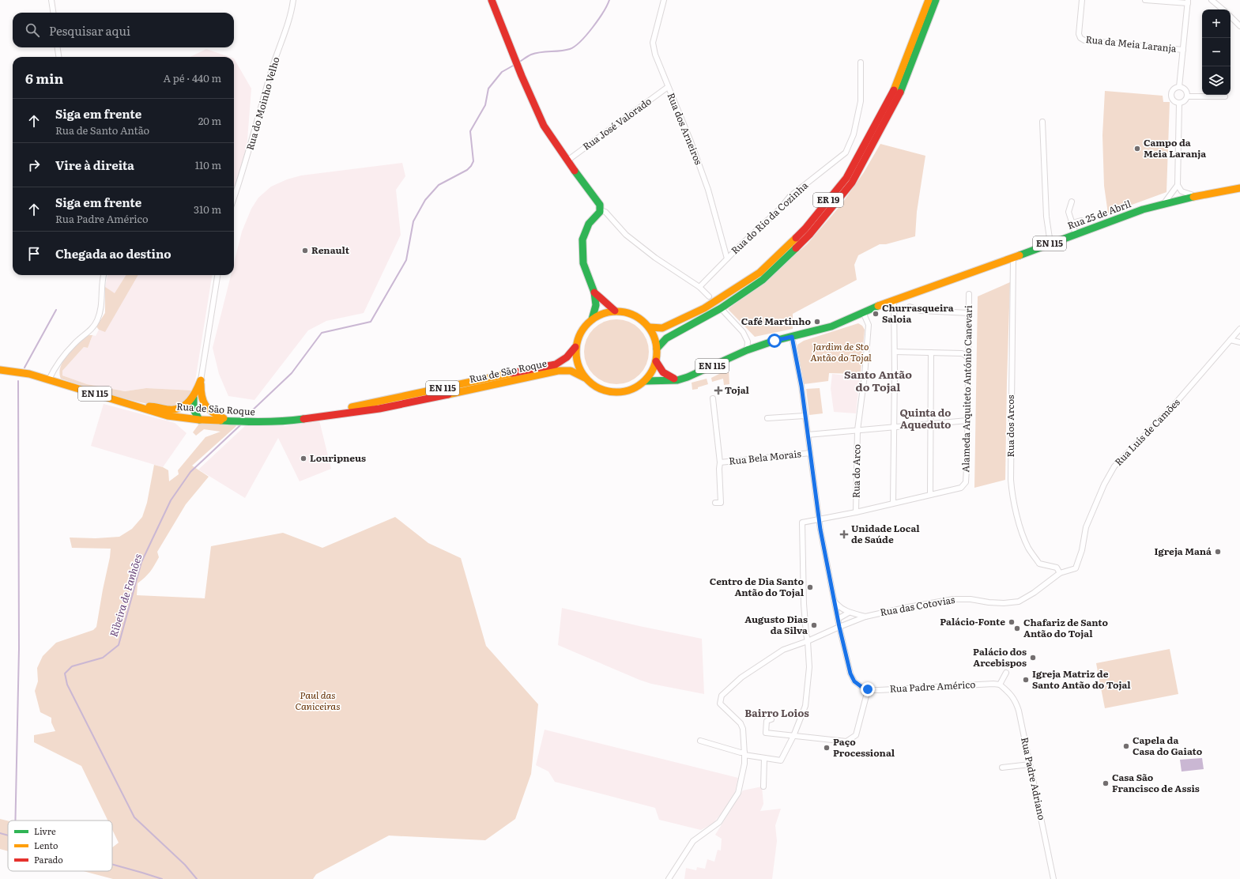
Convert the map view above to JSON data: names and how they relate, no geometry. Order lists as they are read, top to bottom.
{
  "streets": {
    "main road": [
      "ER 19",
      "Rua 25 de Abril",
      "EN 115",
      "Rua de São Roque"
    ],
    "street": [
      "Rua da Meia Laranja",
      "Rua do Moinho Velho",
      "Rua José Valorado",
      "Rua dos Arneiros",
      "Rua do Rio da Cozinha",
      "Alameda Arquiteto António Canevari",
      "Rua dos Arcos",
      "Rua Luís de Camões",
      "Rua Bela Morais",
      "Rua do Arco",
      "Rua das Cotovias",
      "Rua Padre Américo",
      "Rua Padre Adriano"
    ]
  },
  "crossings": [
    ["Rua José Valorado", "Rua dos Arneiros"],
    ["Rua dos Arneiros", "Rua do Rio da Cozinha"],
    ["ER 19", "EN 115"],
    ["ER 19", "Rua de São Roque"],
    ["Rua 25 de Abril", "EN 115"],
    ["Rua 25 de Abril", "Rua dos Arcos"],
    ["Rua 25 de Abril", "Rua do Arco"],
    ["EN 115", "Rua de São Roque"],
    ["EN 115", "Rua do Arco"],
    ["EN 115", "Rua Padre Américo"],
    ["Alameda Arquiteto António Canevari", "Rua do Arco"],
    ["Alameda Arquiteto António Canevari", "Rua das Cotovias"],
    ["Alameda Arquiteto António Canevari", "Rua Padre Américo"],
    ["Rua dos Arcos", "Rua Luís de Camões"],
    ["Rua dos Arcos", "Rua das Cotovias"],
    ["Rua Luís de Camões", "Rua das Cotovias"],
    ["Rua Bela Morais", "Rua Padre Américo"],
    ["Rua das Cotovias", "Rua Padre Américo"],
    ["Rua Padre Américo", "Rua Padre Adriano"]
  ],
  "districts": ["Santo Antão do Tojal", "Quinta do Aqueduto", "Bairro Loios"],
  "water": ["Ribeira de Fanhões"],
  "parks": ["Jardim de Sto Antão do Tojal", "Paul das Caniceiras"],
  "places": {
    "other": [
      "Campo da Meia Laranja",
      "Renault",
      "Churrasqueira Saloia",
      "Café Martinho",
      "Louripneus",
      "Igreja Maná",
      "Centro de Dia Santo Antão do Tojal",
      "Palácio-Fonte",
      "Augusto Dias da Silva",
      "Chafariz de Santo Antão do Tojal",
      "Palácio dos Arcebispos",
      "Igreja Matriz de Santo Antão do Tojal",
      "Capela da Casa do Gaiato",
      "Paço Processional",
      "Casa São Francisco de Assis"
    ],
    "health": ["Tojal", "Unidade Local de Saúde"]
  },
  "legend": ["Livre", "Lento", "Parado"],
  "page": {
    "map_buttons": ["+", "−"],
    "search": "Pesquisar aqui",
    "heading": ["6 min", "A pé · 440 m"],
    "list": [
      ["Siga em frente", "Rua de Santo Antão", "20 m"],
      ["Vire à direita", "110 m"],
      ["Siga em frente", "Rua Padre Américo", "310 m"],
      "Chegada ao destino"
    ]
  }
}
